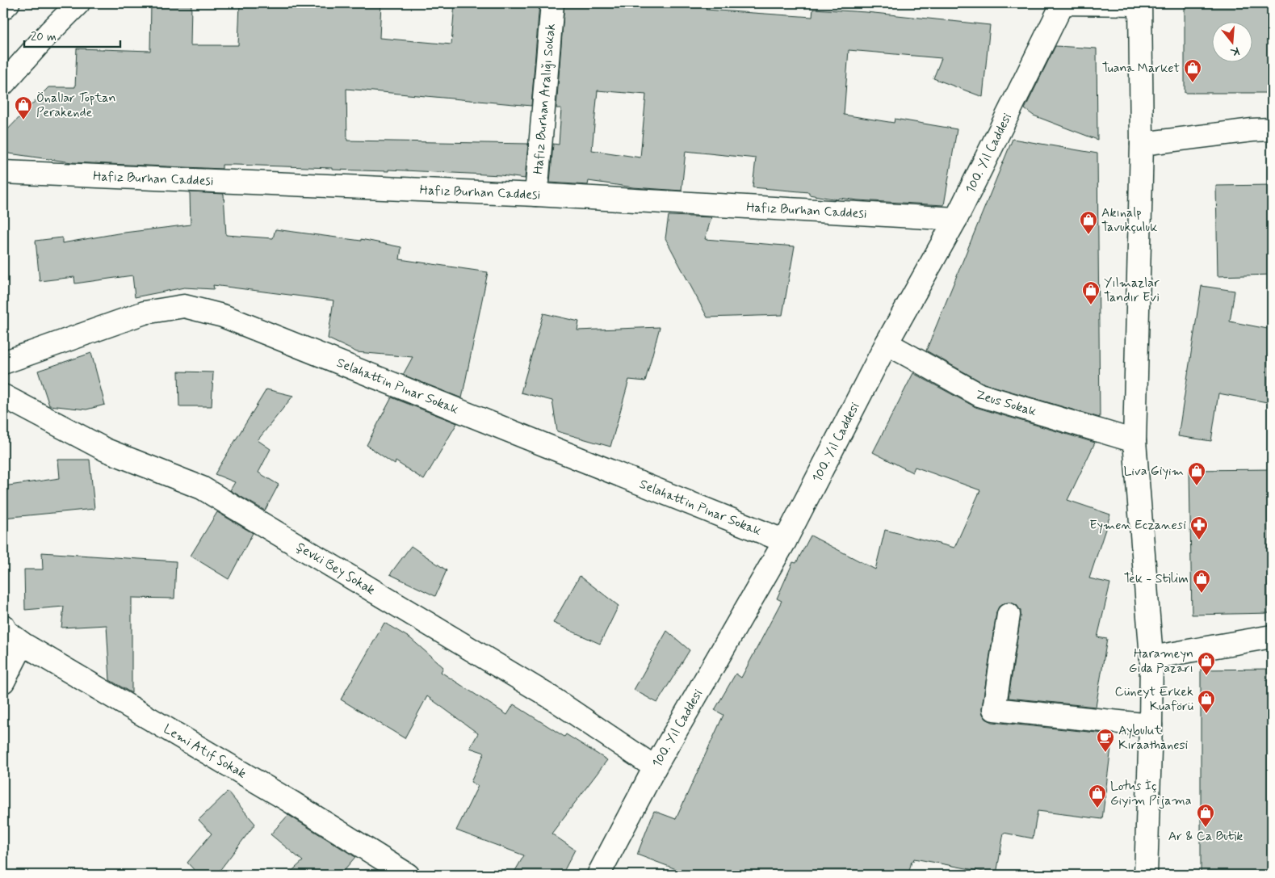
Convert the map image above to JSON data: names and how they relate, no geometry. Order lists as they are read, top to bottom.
{
  "streets": {
    "street": [
      "Hafız Burhan Aralığı Sokak",
      "100. Yıl Caddesi",
      "Hafız Burhan Caddesi",
      "Selahattin Pınar Sokak",
      "Zeus Sokak",
      "Şevki Bey Sokak",
      "Lemi Atıf Sokak"
    ]
  },
  "crossings": [
    ["Hafız Burhan Aralığı Sokak", "Hafız Burhan Caddesi"],
    ["100. Yıl Caddesi", "Hafız Burhan Caddesi"],
    ["100. Yıl Caddesi", "Selahattin Pınar Sokak"],
    ["100. Yıl Caddesi", "Zeus Sokak"],
    ["100. Yıl Caddesi", "Şevki Bey Sokak"]
  ],
  "places": {
    "shop": [
      "Tuana Market",
      "Önallar Toptan Perakende",
      "Akınalp Tavukçuluk",
      "Yılmazlar Tandır Evi",
      "Liva Giyim",
      "Tek - Stilim",
      "Harameyn Gıda Pazarı",
      "Cüneyt Erkek Kuaförü",
      "Lotus İç Giyim Pijama",
      "Ar & Ca Butik"
    ],
    "pharmacy": ["Eymen Eczanesi"],
    "cafe": ["Aybulut Kıraathanesi"]
  },
  "scale_bar": "20 m",
  "north": "bottom"
}
